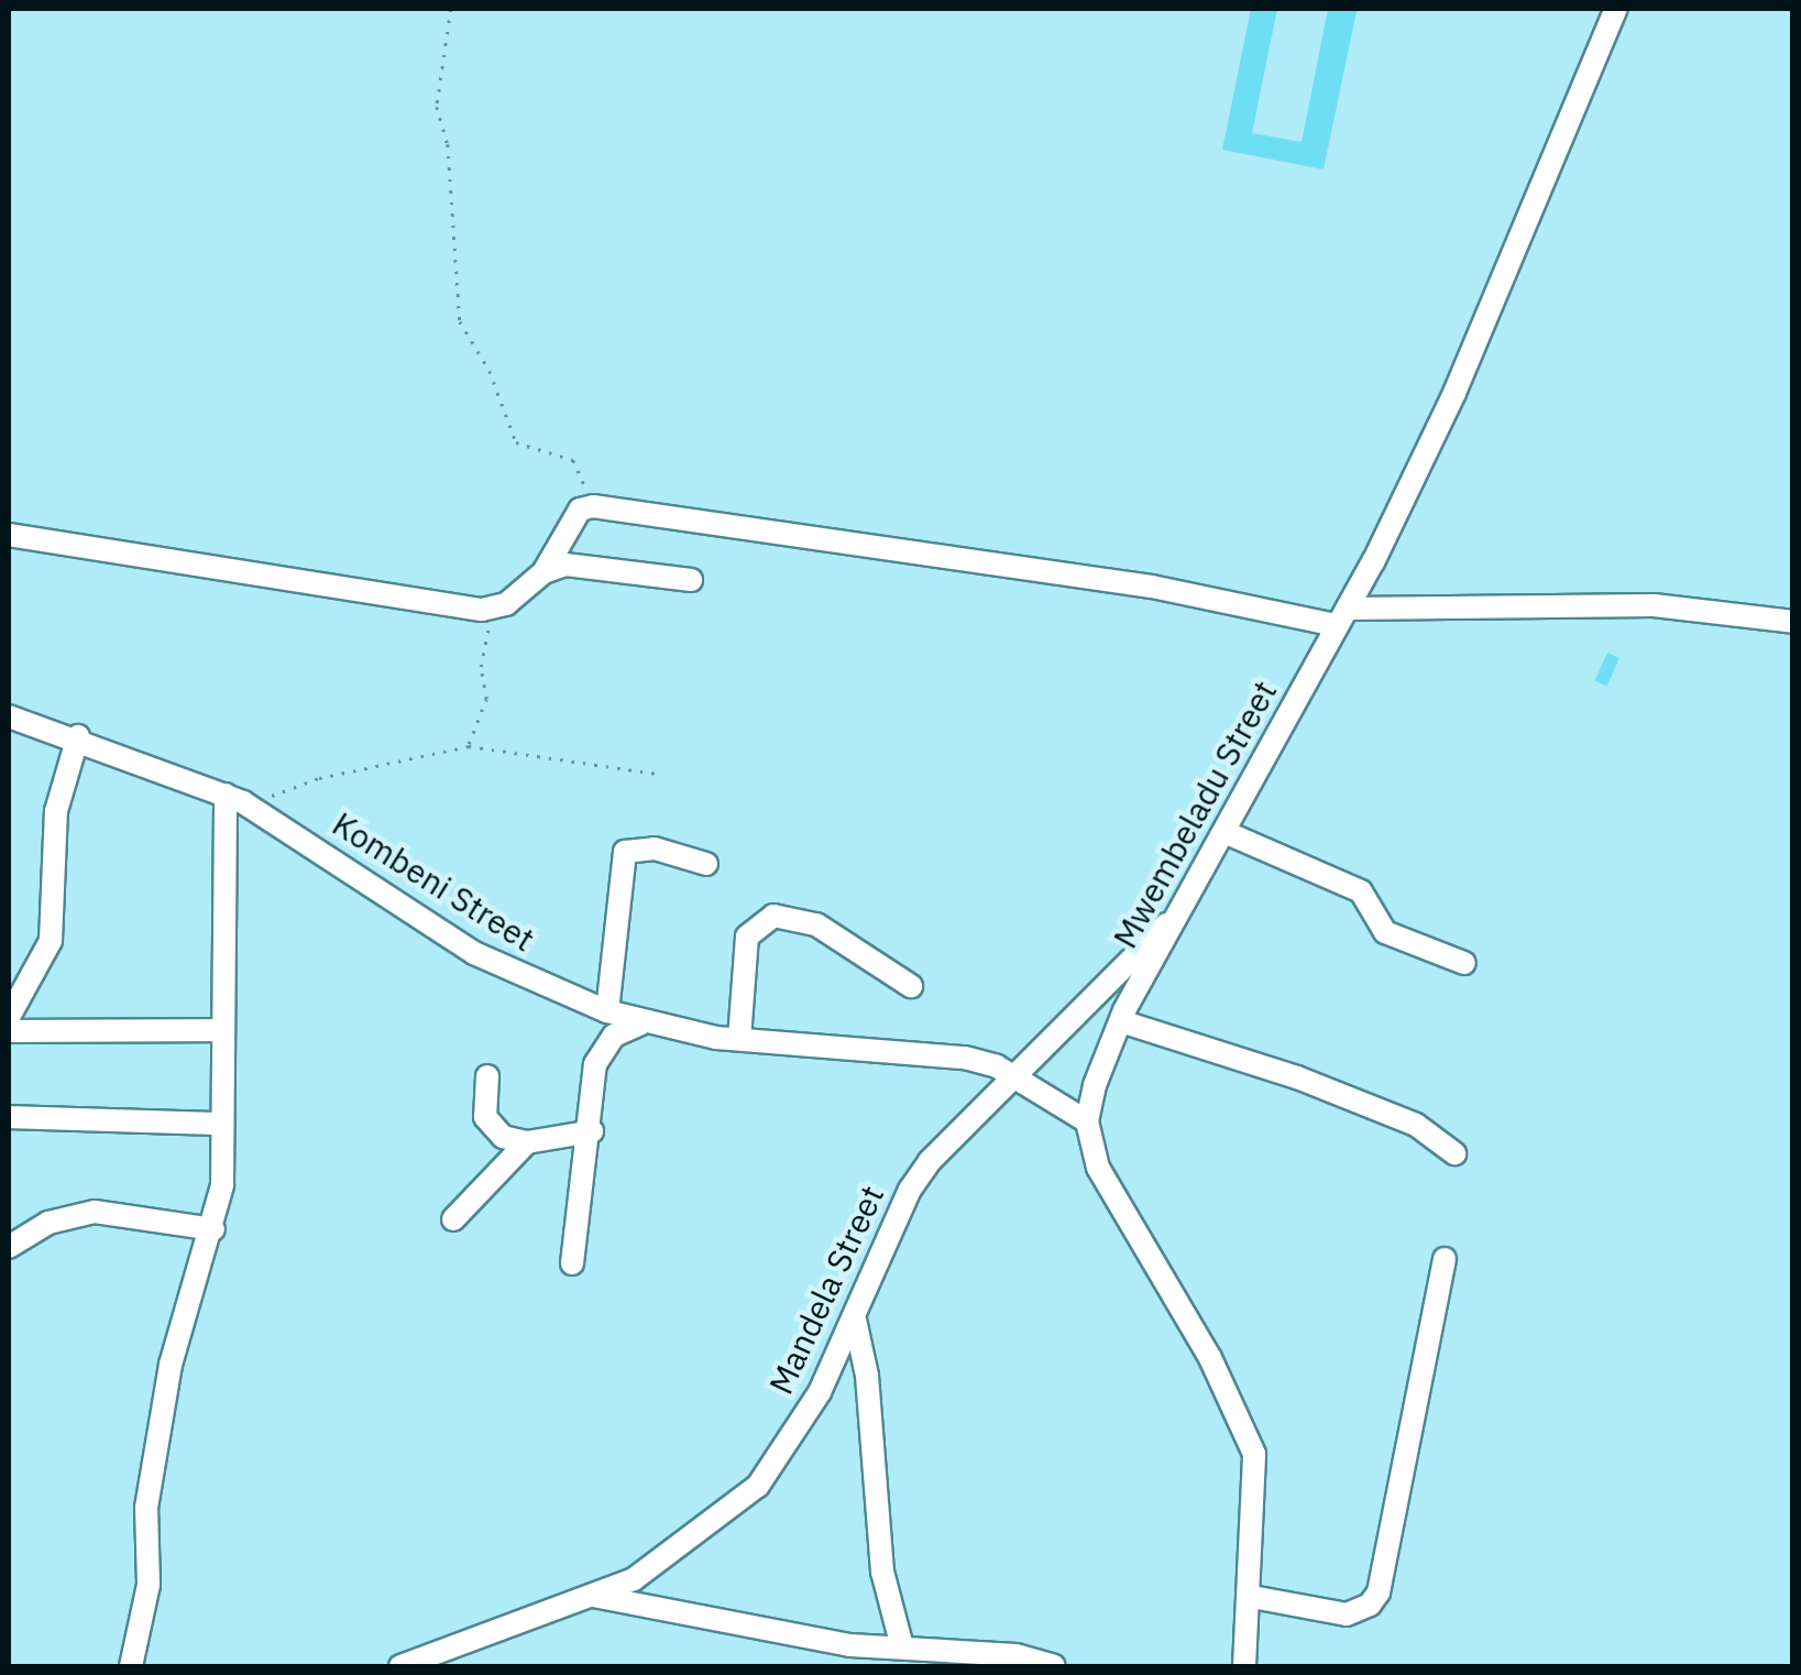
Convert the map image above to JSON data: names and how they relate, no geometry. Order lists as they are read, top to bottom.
{
  "streets": {
    "street": ["Mwembeladu Street", "Kombeni Street", "Mandela Street"]
  },
  "crossings": [
    ["Mwembeladu Street", "Kombeni Street"],
    ["Mwembeladu Street", "Mandela Street"],
    ["Kombeni Street", "Mandela Street"]
  ]
}
